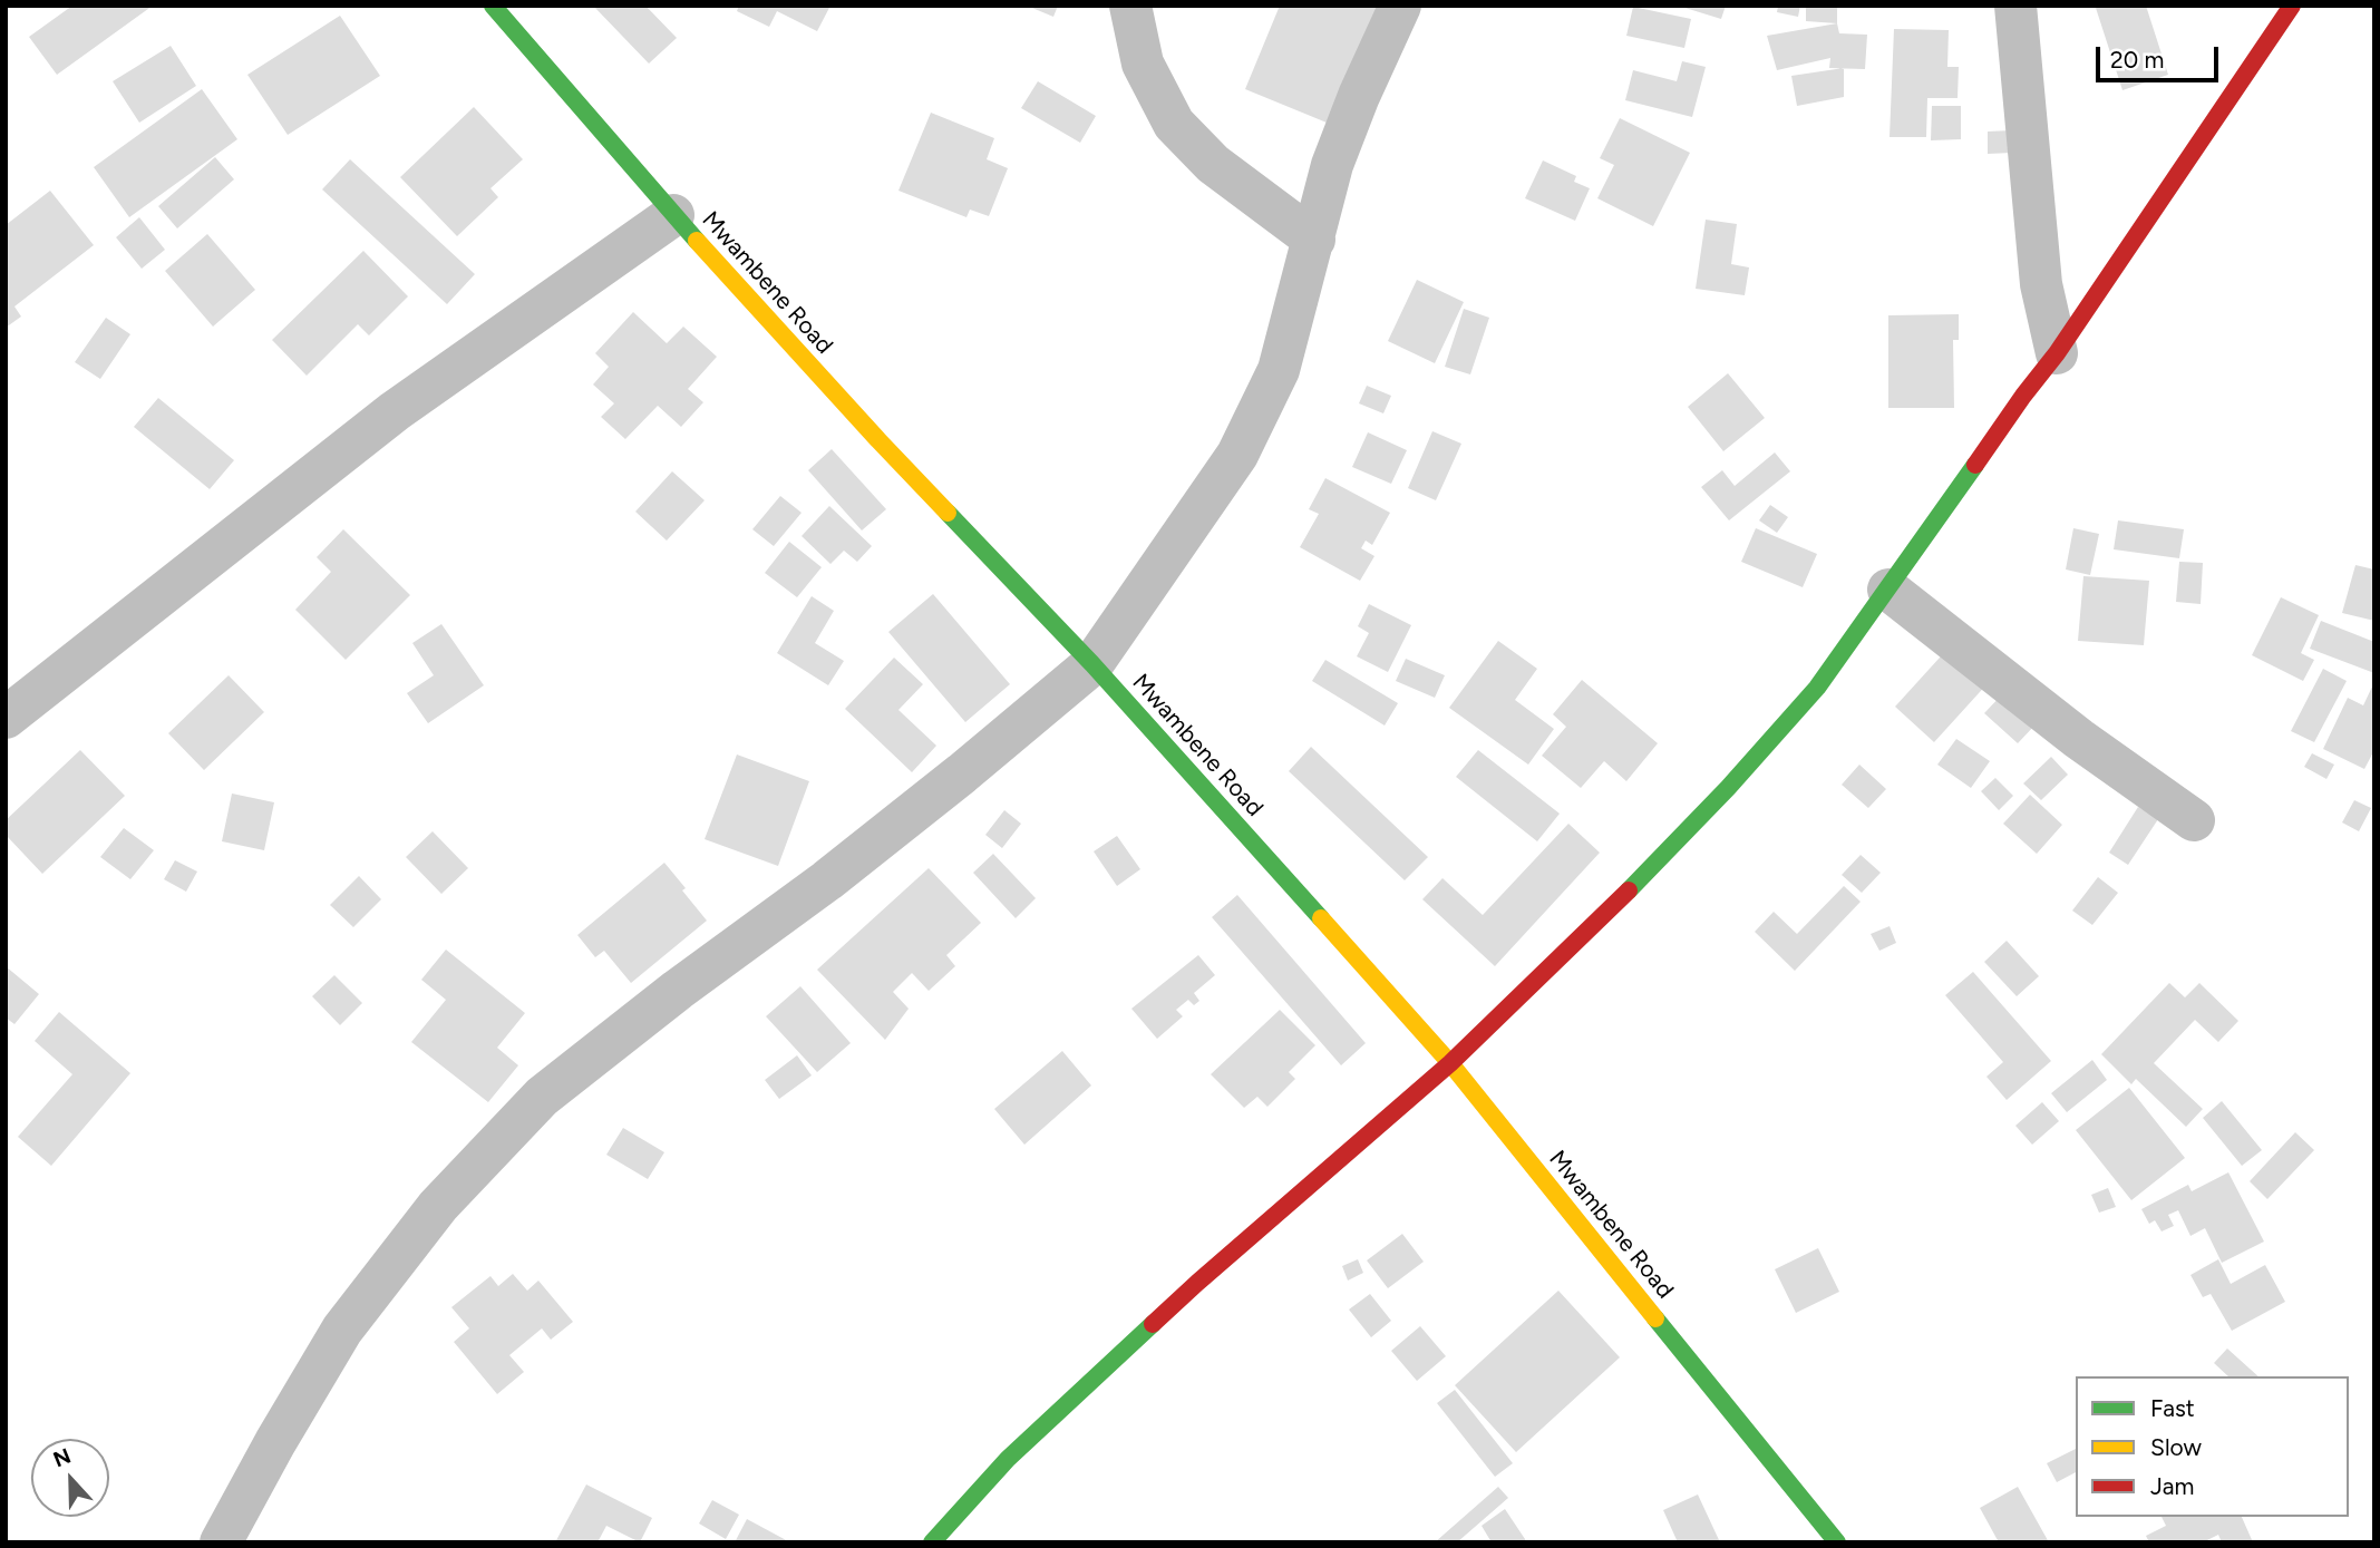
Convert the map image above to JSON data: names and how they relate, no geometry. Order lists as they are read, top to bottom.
{
  "streets": {
    "street": ["Mwambene Road"]
  },
  "legend": ["Fast", "Slow", "Jam"],
  "scale_bar": "20 m",
  "north": "top"
}
